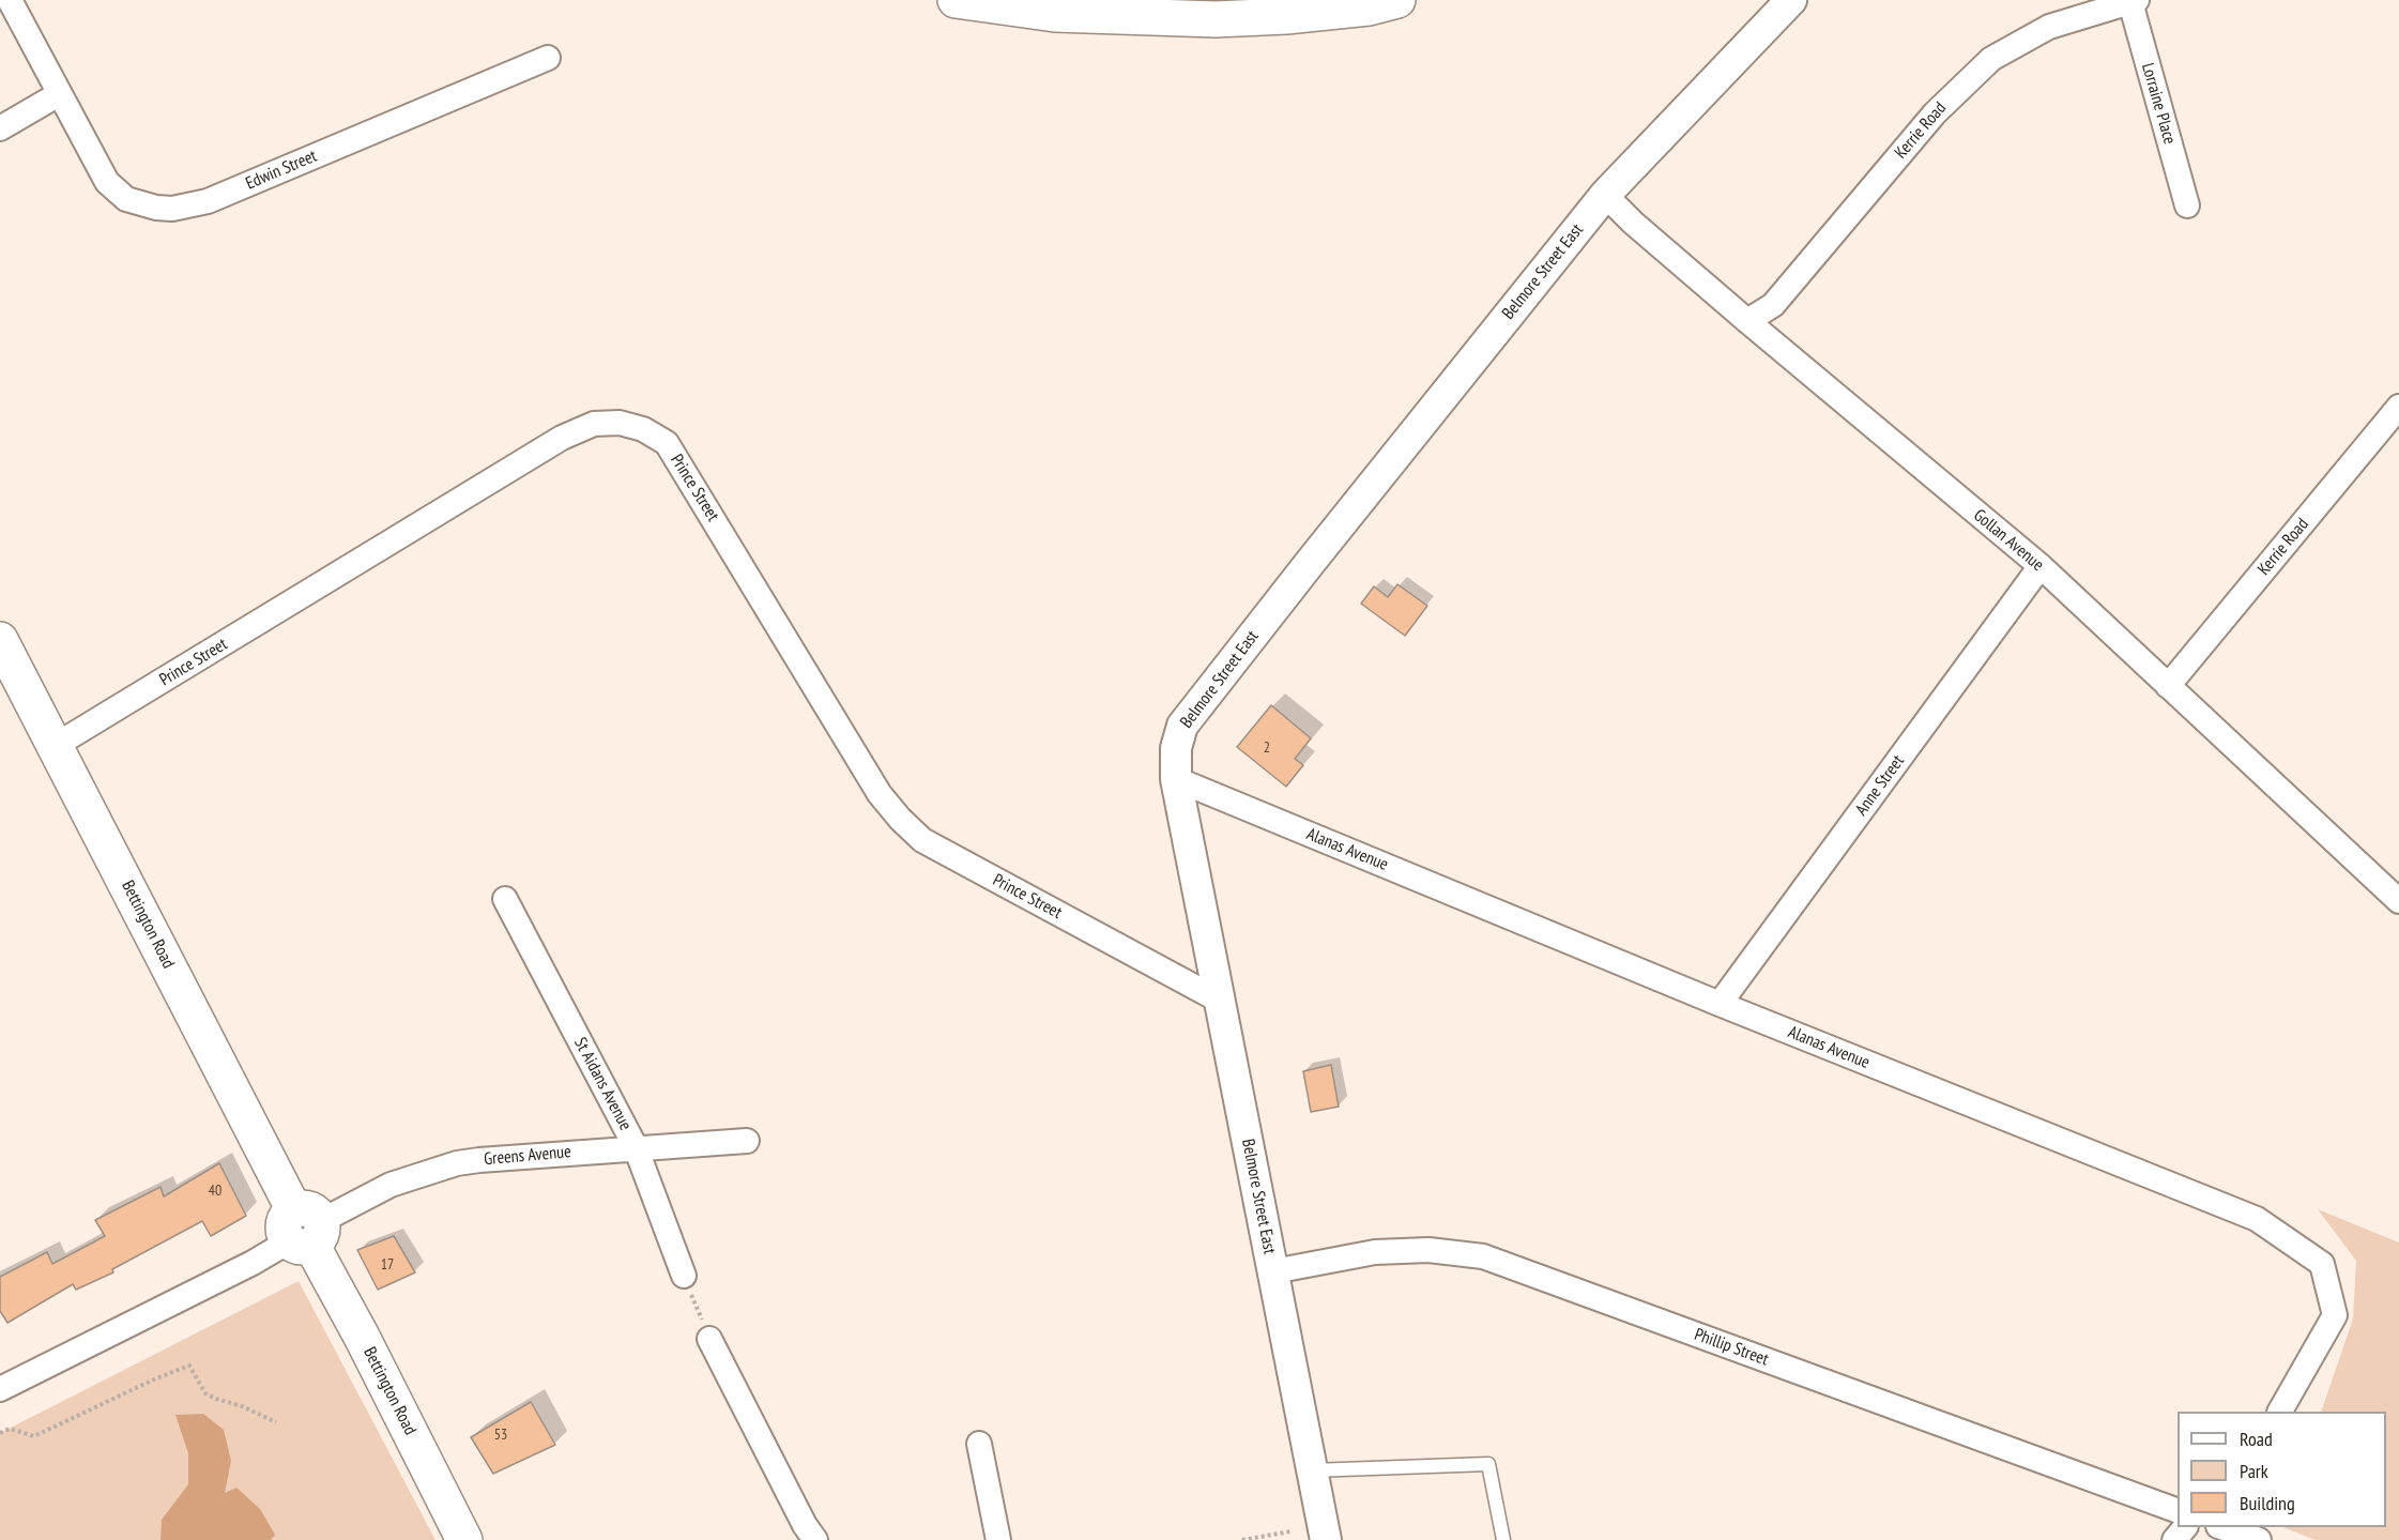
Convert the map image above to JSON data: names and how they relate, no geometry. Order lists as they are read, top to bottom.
{
  "streets": {
    "main road": ["Bettington Road"],
    "street": [
      "Lorraine Place",
      "Kerrie Road",
      "Edwin Street",
      "Belmore Street East",
      "Prince Street",
      "Gollan Avenue",
      "Anne Street",
      "Alanas Avenue",
      "St Aidans Avenue",
      "Greens Avenue",
      "Phillip Street"
    ]
  },
  "crossings": [
    ["Lorraine Place", "Kerrie Road"],
    ["Kerrie Road", "Gollan Avenue"],
    ["Belmore Street East", "Prince Street"],
    ["Belmore Street East", "Gollan Avenue"],
    ["Belmore Street East", "Alanas Avenue"],
    ["Belmore Street East", "Phillip Street"],
    ["Prince Street", "Bettington Road"],
    ["Gollan Avenue", "Anne Street"],
    ["Anne Street", "Alanas Avenue"],
    ["Bettington Road", "Greens Avenue"],
    ["St Aidans Avenue", "Greens Avenue"]
  ],
  "house_numbers": [
    "2",
    "40",
    "17",
    "53"
  ],
  "legend": ["Road", "Park", "Building"]
}
